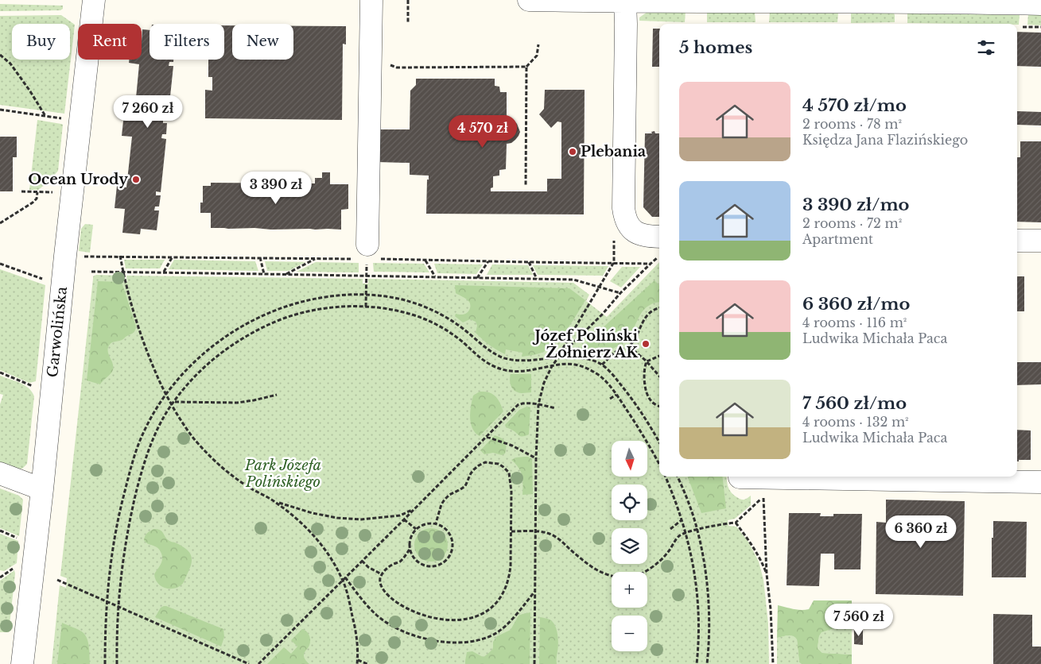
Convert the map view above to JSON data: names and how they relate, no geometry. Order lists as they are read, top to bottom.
{
  "streets": {
    "street": ["Garwolińska"]
  },
  "parks": ["Park Józefa Polińskiego"],
  "places": ["Plebania", "Ocean Urody", "Józef Poliński Żołnierz AK"],
  "north": "bottom",
  "page": {
    "chip": [
      "Buy",
      "Rent",
      "Filters",
      "New"
    ],
    "heading": "5 homes",
    "list": [
      {
        "name": "4 570 zł/mo",
        "note": "2 rooms · 78 m² · Księdza Jana Flazińskiego"
      },
      {
        "name": "3 390 zł/mo",
        "note": "2 rooms · 72 m² · Apartment"
      },
      {
        "name": "6 360 zł/mo",
        "note": "4 rooms · 116 m² · Ludwika Michała Paca"
      },
      {
        "name": "7 560 zł/mo",
        "note": "4 rooms · 132 m² · Ludwika Michała Paca"
      }
    ],
    "price": [
      "7 260 zł",
      "4 570 zł",
      "3 390 zł",
      "6 360 zł",
      "7 560 zł"
    ],
    "map_buttons": ["+", "−"]
  }
}
